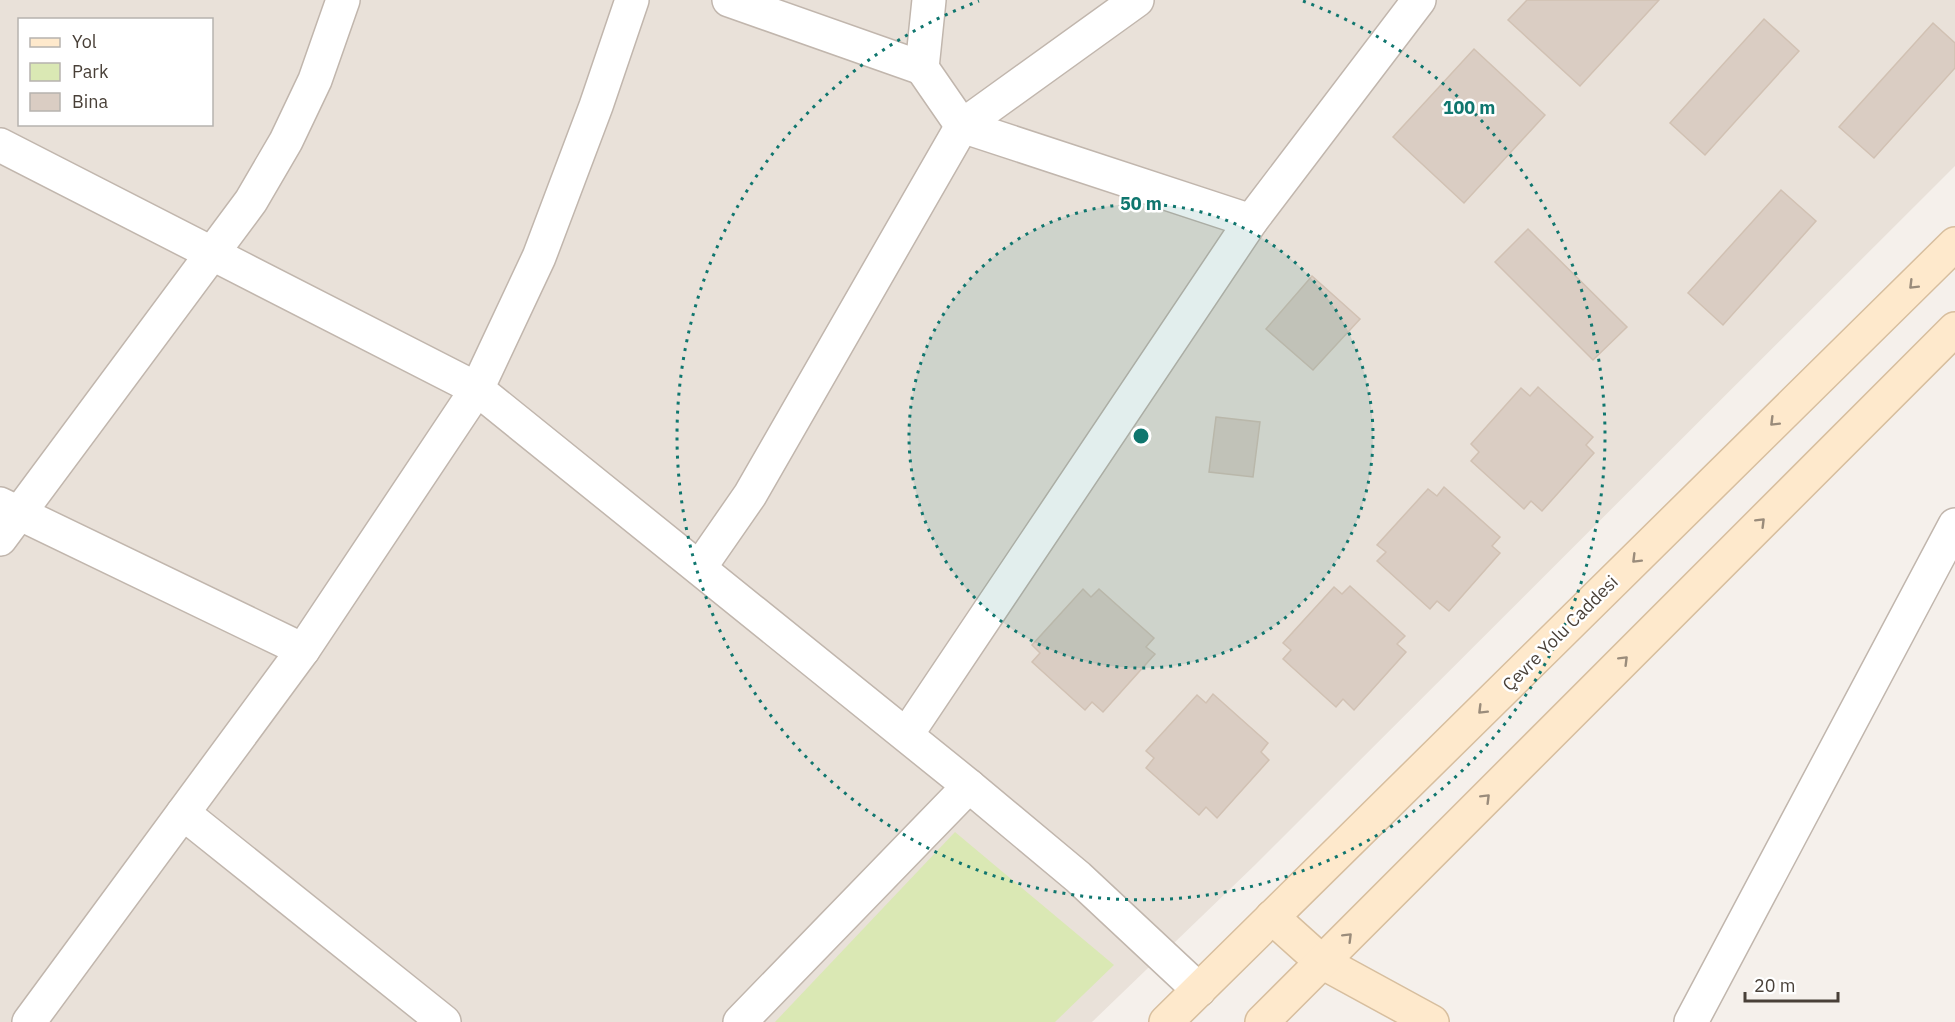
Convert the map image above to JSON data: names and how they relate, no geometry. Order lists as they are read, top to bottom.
{
  "streets": {
    "main road": ["Çevre Yolu Caddesi"]
  },
  "legend": ["Yol", "Park", "Bina"],
  "scale_bar": "20 m",
  "rings": ["100 m", "50 m"]
}
